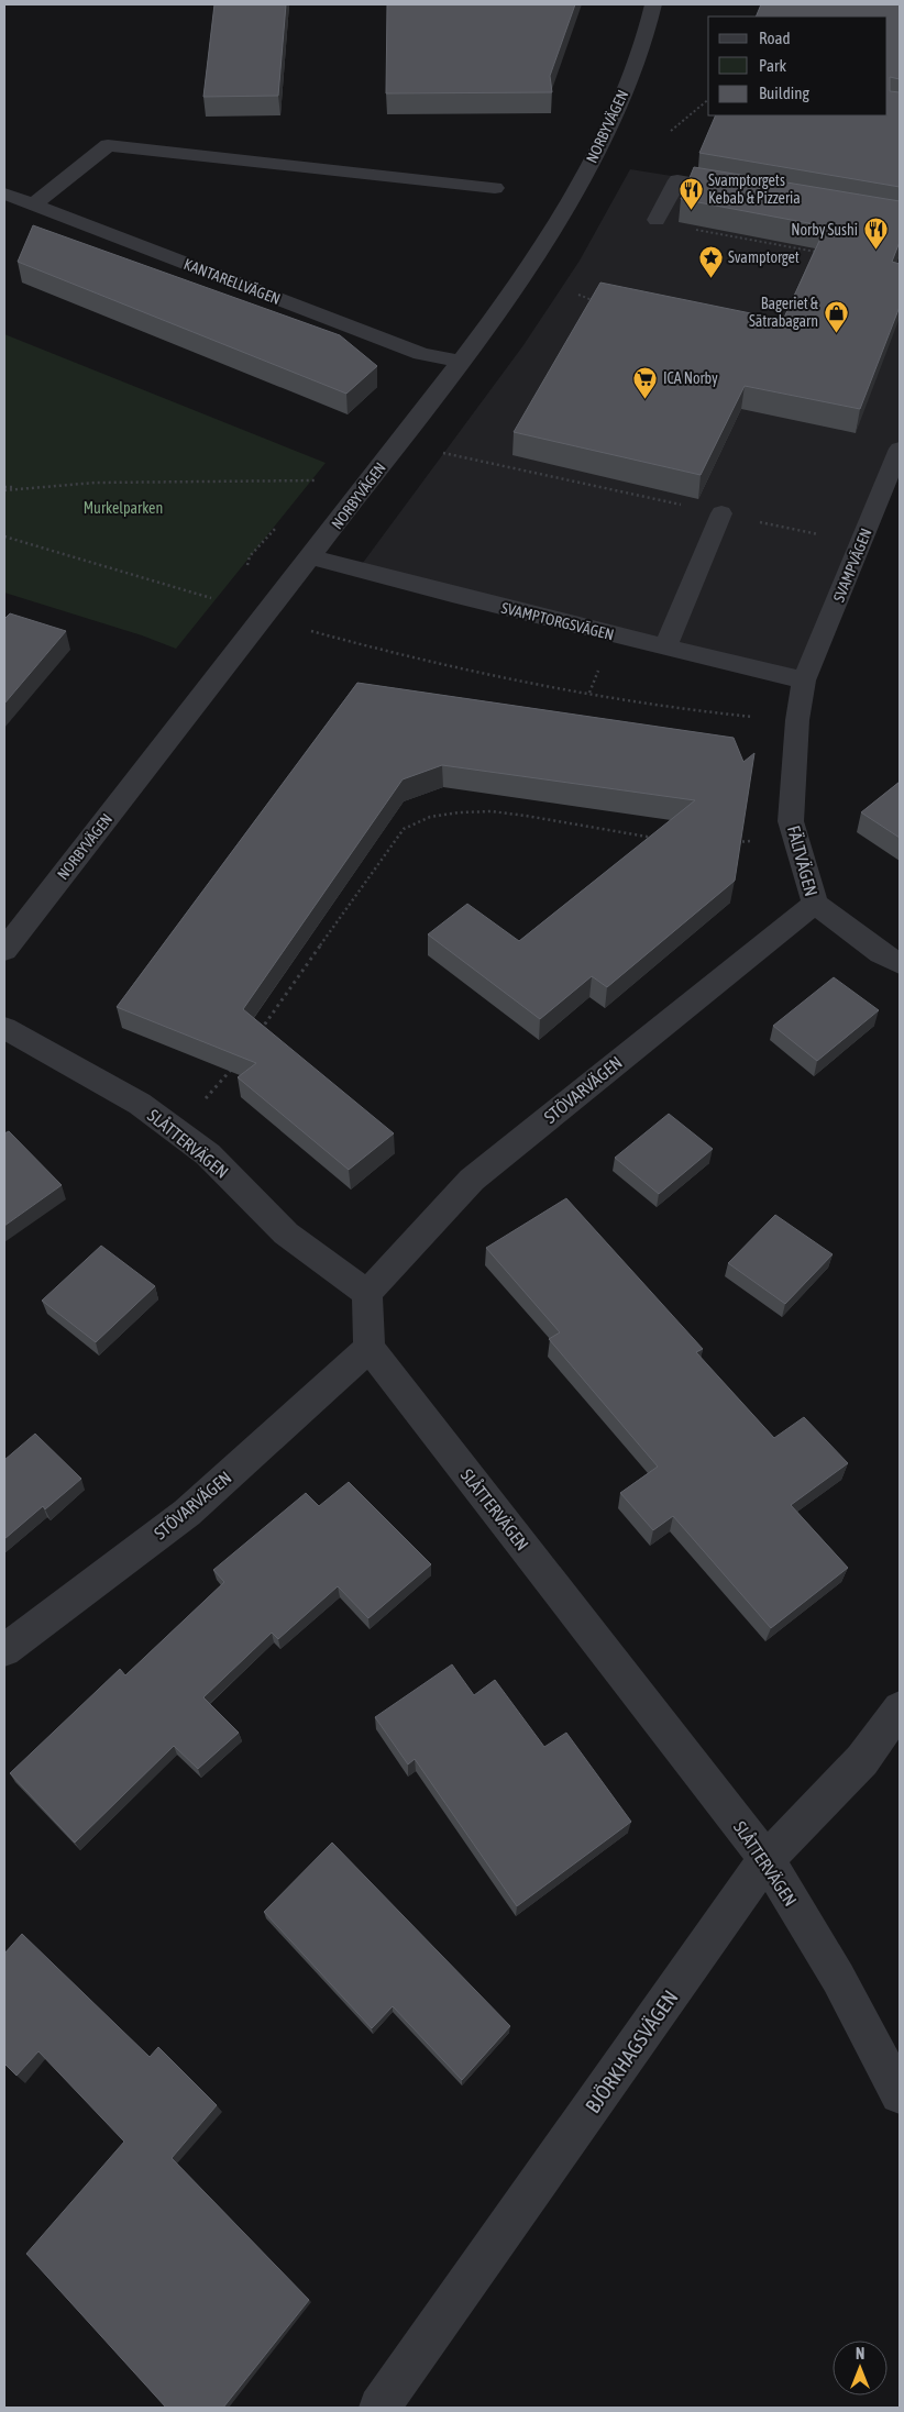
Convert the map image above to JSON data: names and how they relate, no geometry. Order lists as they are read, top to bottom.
{
  "streets": {
    "street": [
      "NORBYVÄGEN",
      "KANTARELLVÄGEN",
      "SVAMPVÄGEN",
      "SVAMPTORGSVÄGEN",
      "FÄLTVÄGEN",
      "STÖVARVÄGEN",
      "SLÅTTERVÄGEN",
      "BJÖRKHAGSVÄGEN"
    ]
  },
  "crossings": [
    ["NORBYVÄGEN", "KANTARELLVÄGEN"],
    ["NORBYVÄGEN", "SVAMPTORGSVÄGEN"],
    ["SVAMPVÄGEN", "SVAMPTORGSVÄGEN"],
    ["SVAMPVÄGEN", "FÄLTVÄGEN"],
    ["SVAMPTORGSVÄGEN", "FÄLTVÄGEN"],
    ["FÄLTVÄGEN", "STÖVARVÄGEN"],
    ["STÖVARVÄGEN", "SLÅTTERVÄGEN"],
    ["SLÅTTERVÄGEN", "BJÖRKHAGSVÄGEN"]
  ],
  "parks": ["Murkelparken"],
  "places": {
    "restaurant": ["Svamptorgets Kebab & Pizzeria", "Norby Sushi"],
    "place": ["Svamptorget"],
    "shop": ["Bageriet & Sätrabagarn"],
    "supermarket": ["ICA Norby"]
  },
  "legend": ["Road", "Park", "Building"],
  "north": "top"
}
